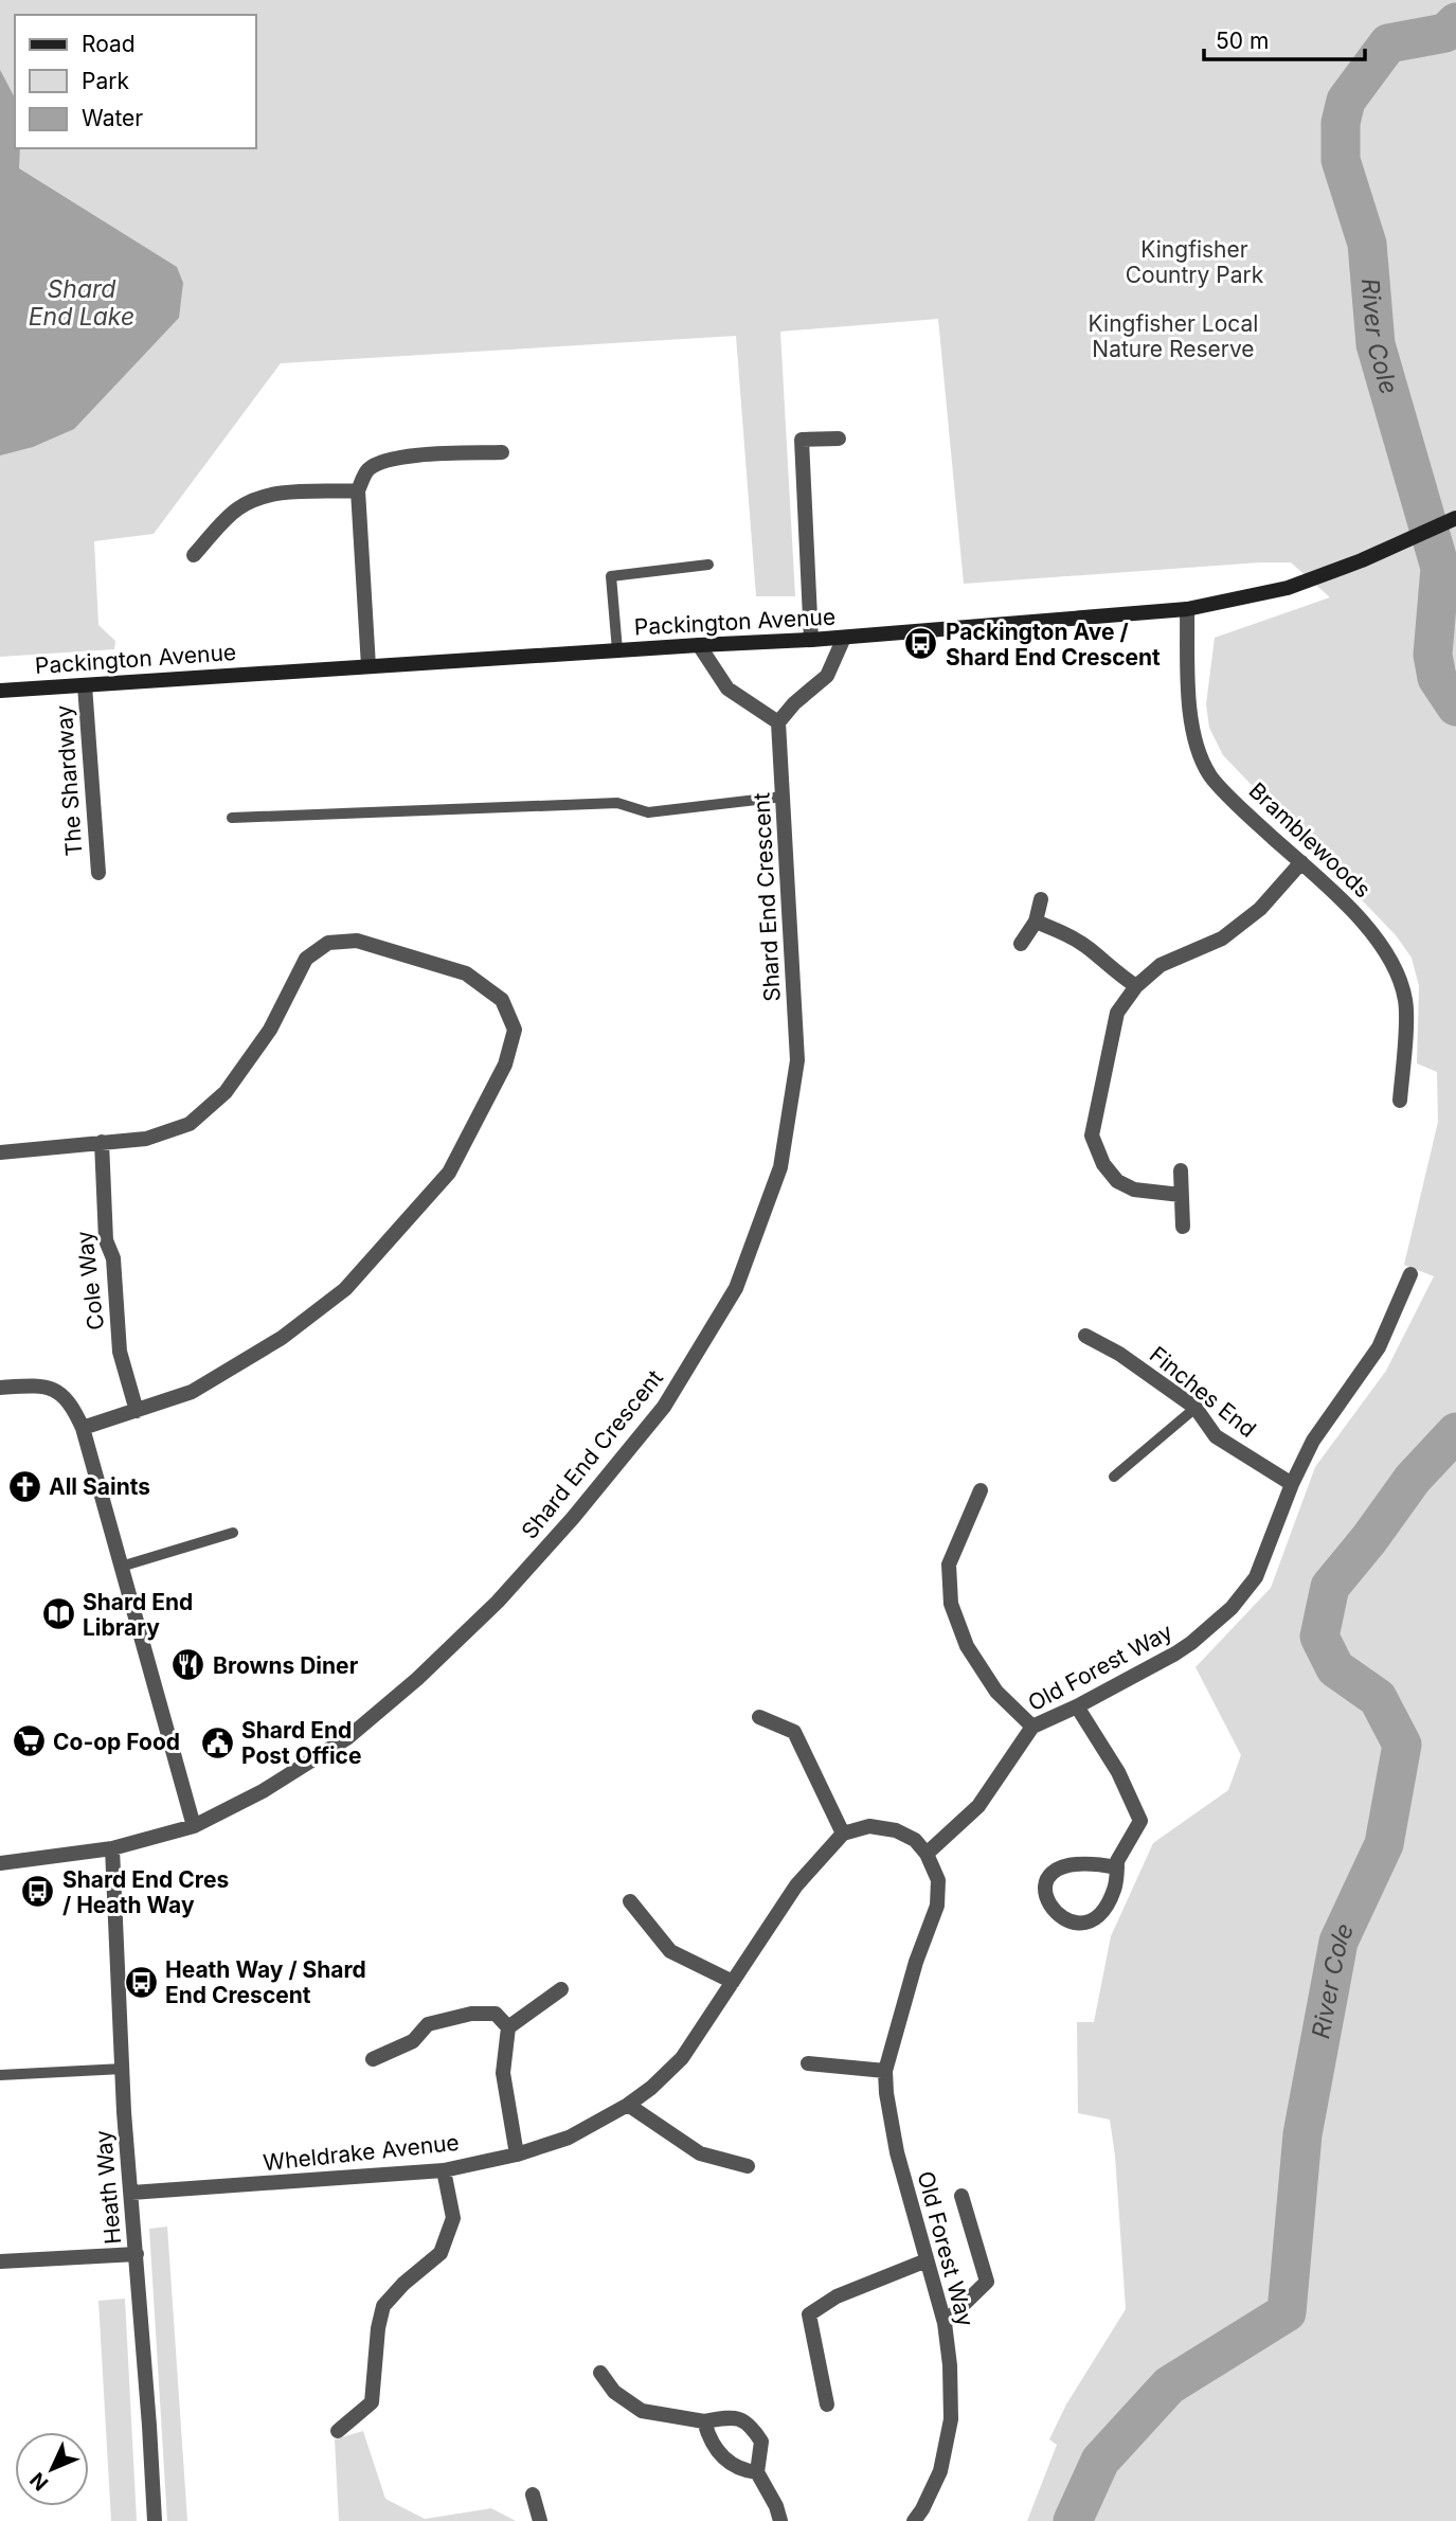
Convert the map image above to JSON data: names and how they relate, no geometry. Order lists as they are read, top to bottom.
{
  "streets": {
    "street": [
      "Packington Avenue",
      "The Shardway",
      "Bramblewoods",
      "Shard End Crescent",
      "Cole Way",
      "Finches End",
      "Old Forest Way",
      "Wheldrake Avenue",
      "Heath Way"
    ]
  },
  "crossings": [
    ["Packington Avenue", "The Shardway"],
    ["Packington Avenue", "Bramblewoods"],
    ["Shard End Crescent", "Heath Way"],
    ["Finches End", "Old Forest Way"],
    ["Wheldrake Avenue", "Heath Way"]
  ],
  "water": ["Shard End Lake", "River Cole"],
  "parks": ["Kingfisher Country Park", "Kingfisher Local Nature Reserve"],
  "places": {
    "bus stop": ["Packington Ave / Shard End Crescent", "Shard End Cres / Heath Way", "Heath Way / Shard End Crescent"],
    "church": ["All Saints"],
    "library": ["Shard End Library"],
    "restaurant": ["Browns Diner"],
    "supermarket": ["Co-op Food"],
    "public building": ["Shard End Post Office"]
  },
  "legend": ["Road", "Park", "Water"],
  "scale_bar": "50 m",
  "north": "bottom left"
}
